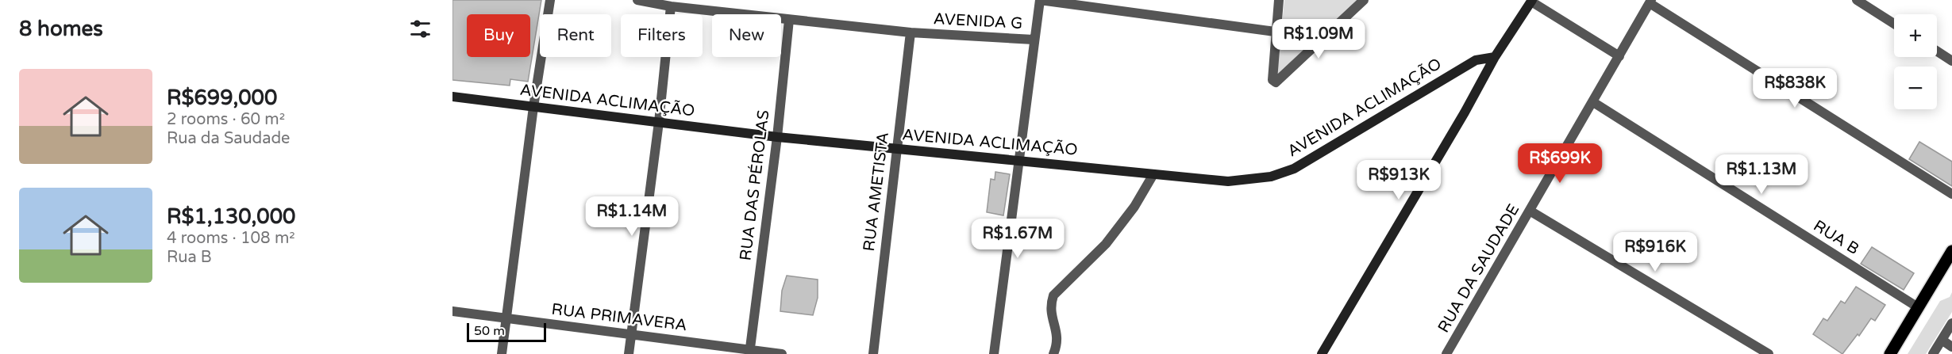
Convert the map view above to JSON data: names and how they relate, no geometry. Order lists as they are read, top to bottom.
{
  "streets": {
    "street": [
      "AVENIDA G",
      "AVENIDA ACLIMAÇÃO",
      "RUA DAS PÉROLAS",
      "RUA AMETISTA",
      "RUA B",
      "RUA DA SAUDADE",
      "RUA PRIMAVERA"
    ]
  },
  "crossings": [
    ["AVENIDA G", "RUA DAS PÉROLAS"],
    ["AVENIDA G", "RUA AMETISTA"],
    ["AVENIDA ACLIMAÇÃO", "RUA DAS PÉROLAS"],
    ["AVENIDA ACLIMAÇÃO", "RUA AMETISTA"],
    ["RUA DAS PÉROLAS", "RUA PRIMAVERA"],
    ["RUA B", "RUA DA SAUDADE"]
  ],
  "scale_bar": "50 m",
  "page": {
    "heading": "8 homes",
    "map_buttons": ["+", "−"],
    "chip": [
      "Buy",
      "Rent",
      "Filters",
      "New"
    ],
    "price": [
      "R$1.09M",
      "R$838K",
      "R$699K",
      "R$1.13M",
      "R$913K",
      "R$1.14M",
      "R$1.67M",
      "R$916K"
    ],
    "list": [
      {
        "name": "R$699,000",
        "note": "2 rooms · 60 m² · Rua da Saudade"
      },
      {
        "name": "R$1,130,000",
        "note": "4 rooms · 108 m² · Rua B"
      }
    ],
    "scale": "50 m"
  }
}
